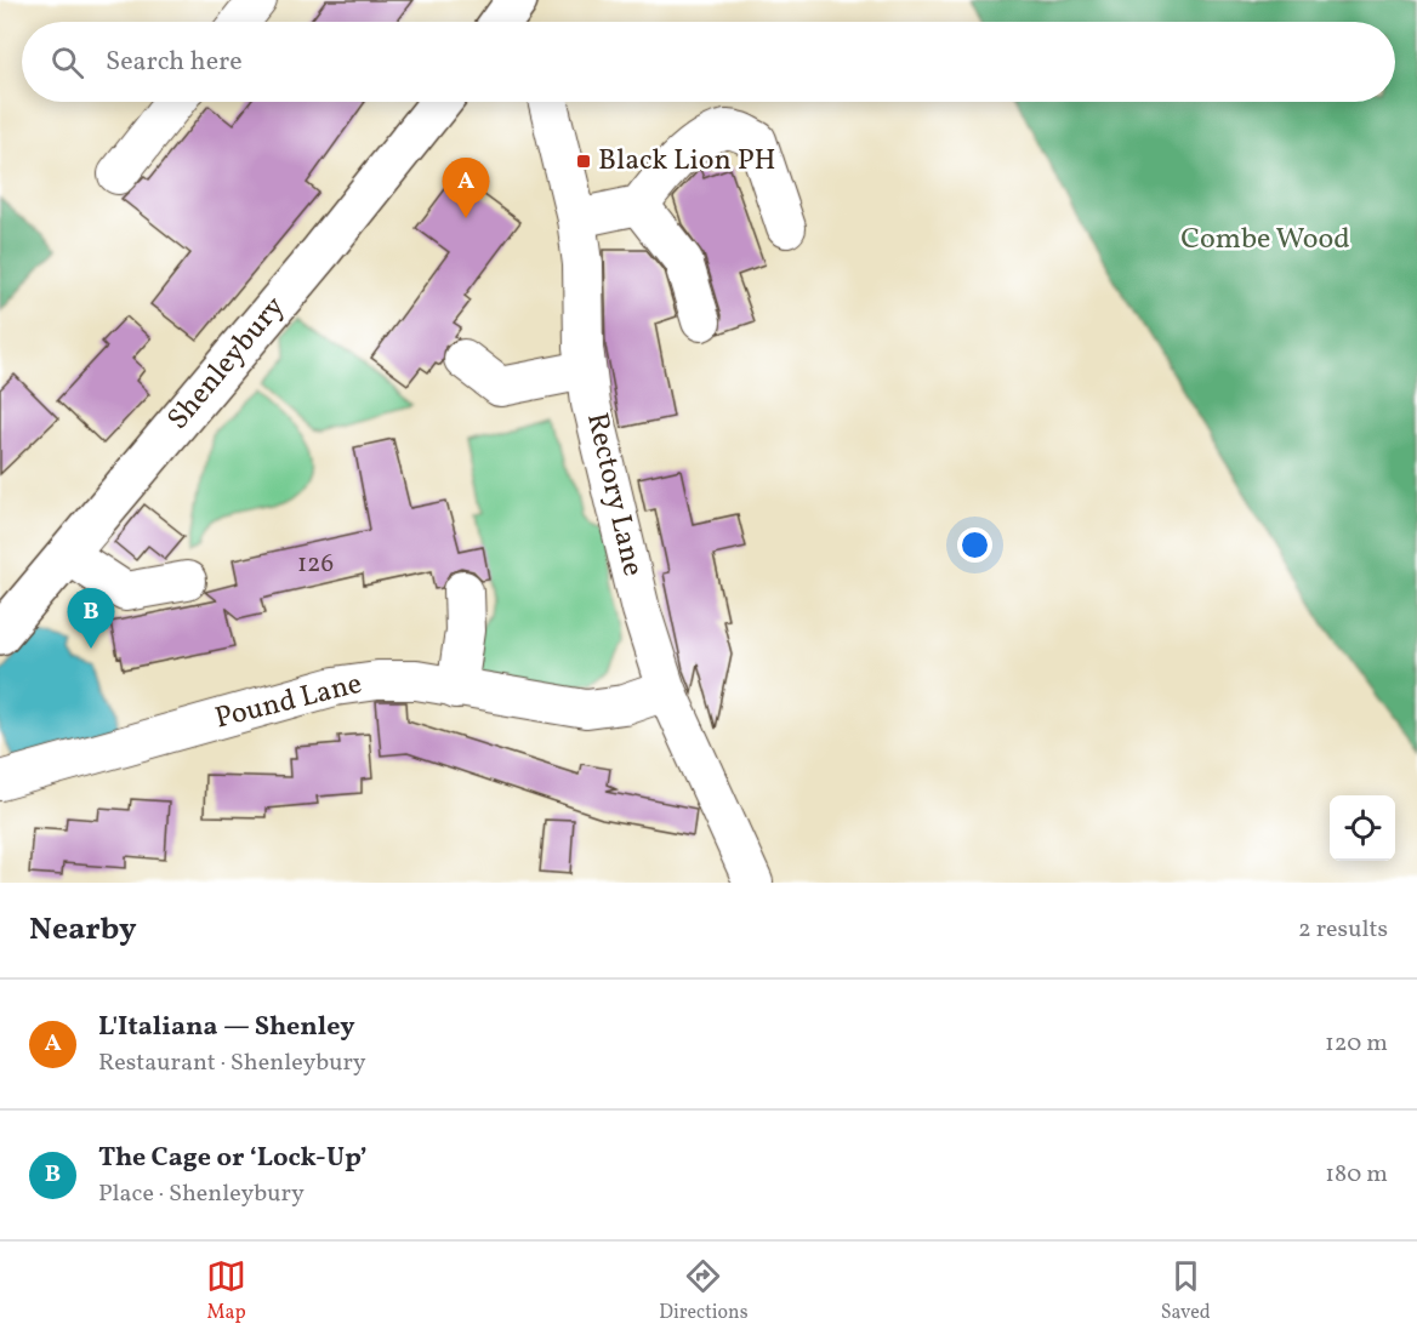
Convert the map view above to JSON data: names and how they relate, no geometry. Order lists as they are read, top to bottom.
{
  "streets": {
    "main road": ["Shenleybury"],
    "street": ["Rectory Lane", "Pound Lane"]
  },
  "crossings": [
    ["Rectory Lane", "Pound Lane"]
  ],
  "parks": ["Combe Wood"],
  "places": {
    "transit": ["Black Lion PH"]
  },
  "house_numbers": ["126"],
  "page": {
    "search": "Search here",
    "pins": ["A", "B"],
    "heading": ["Nearby", "2 results"],
    "list": [
      {
        "mark": "A",
        "name": "L'Italiana — Shenley",
        "note": "Restaurant · Shenleybury",
        "value": "120 m"
      },
      {
        "mark": "B",
        "name": "The Cage or ‘Lock-Up’",
        "note": "Place · Shenleybury",
        "value": "180 m"
      }
    ],
    "nav": ["Map", "Directions", "Saved"]
  }
}
